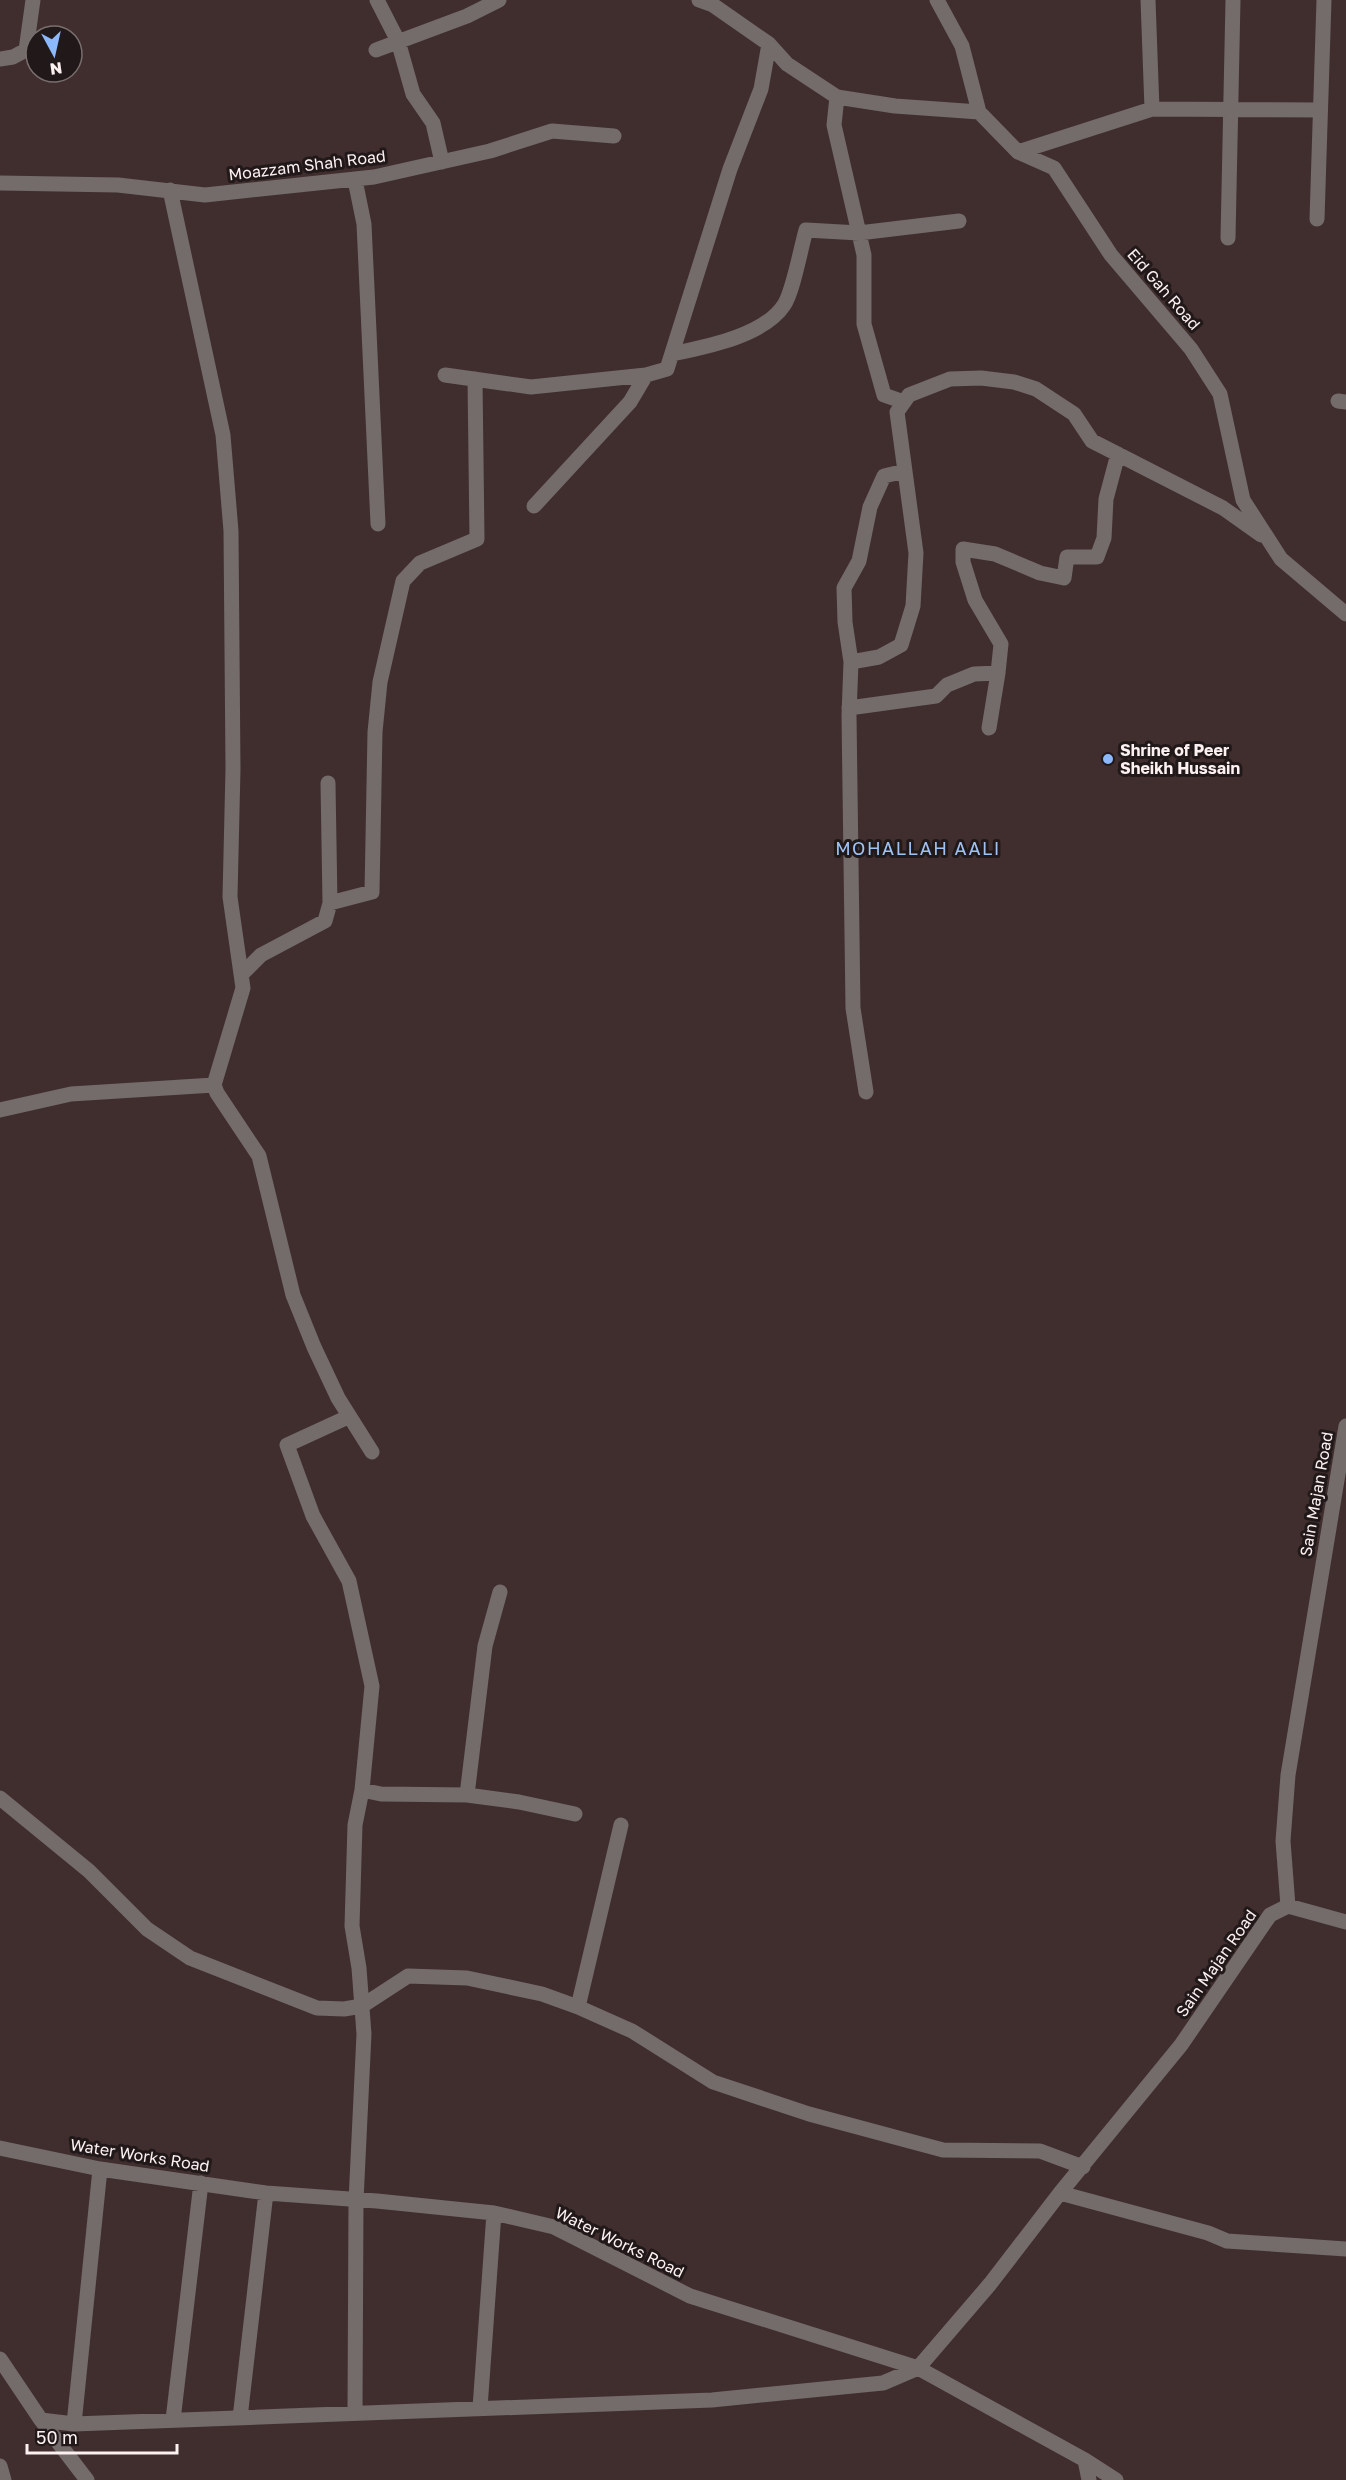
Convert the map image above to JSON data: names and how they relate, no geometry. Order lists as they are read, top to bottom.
{
  "streets": {
    "street": [
      "Moazzam Shah Road",
      "Eid Gah Road",
      "Sain Majan Road",
      "Water Works Road"
    ]
  },
  "crossings": [
    ["Sain Majan Road", "Water Works Road"]
  ],
  "districts": ["MOHALLAH AALI"],
  "places": ["Shrine of Peer Sheikh Hussain"],
  "scale_bar": "50 m",
  "north": "bottom"
}
